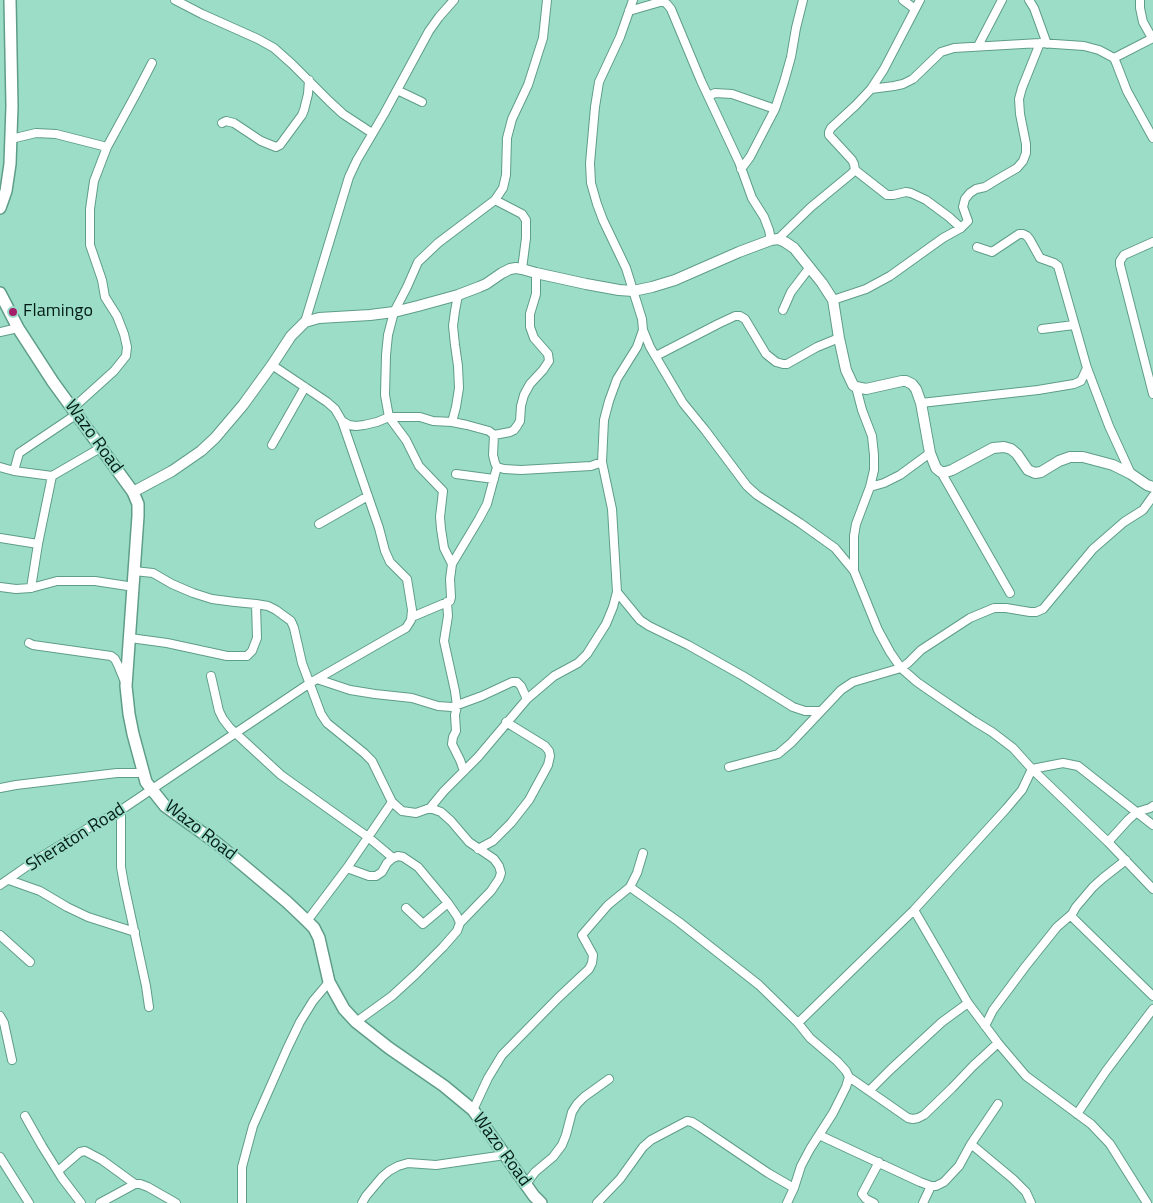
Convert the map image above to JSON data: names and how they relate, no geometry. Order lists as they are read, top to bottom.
{
  "streets": {
    "main road": ["Wazo Road"],
    "street": ["Sheraton Road"]
  },
  "crossings": [
    ["Wazo Road", "Sheraton Road"]
  ],
  "places": ["Flamingo"]
}
